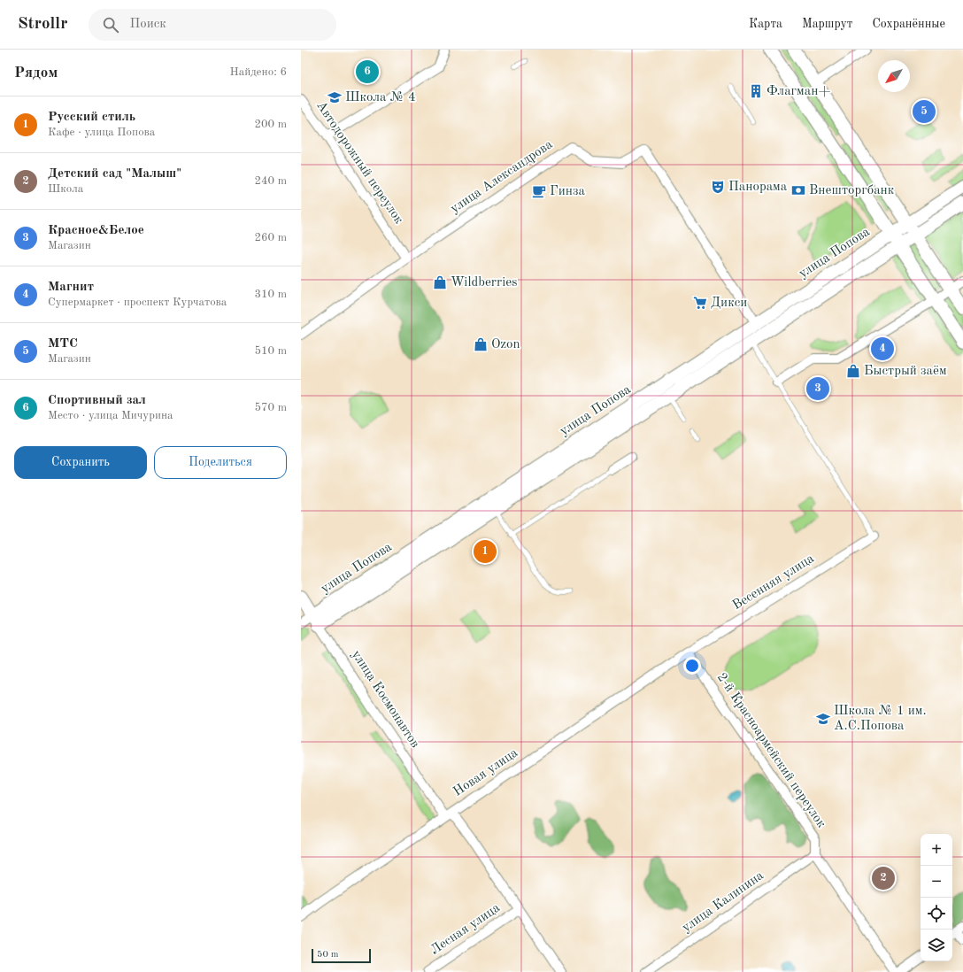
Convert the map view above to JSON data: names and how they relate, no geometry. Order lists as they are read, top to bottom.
{
  "streets": {
    "main road": ["улица Попова", "улица Космонавтов"],
    "street": [
      "Автодорожный переулок",
      "улица Александрова",
      "Весенняя улица",
      "2-й Красноармейский переулок",
      "Новая улица",
      "улица Калинина",
      "Лесная улица"
    ]
  },
  "crossings": [
    ["Автодорожный переулок", "улица Александрова"],
    ["улица Александрова", "улица Попова"],
    ["улица Попова", "улица Космонавтов"],
    ["Весенняя улица", "2-й Красноармейский переулок"],
    ["Весенняя улица", "Новая улица"],
    ["улица Космонавтов", "Новая улица"],
    ["улица Космонавтов", "Лесная улица"],
    ["2-й Красноармейский переулок", "Новая улица"],
    ["2-й Красноармейский переулок", "улица Калинина"]
  ],
  "places": {
    "building": ["Флагман+"],
    "school or university": ["Школа № 4", "Школа № 1 им. А.С.Попова"],
    "theatre": ["Панорама"],
    "bank": ["Внешторгбанк"],
    "cafe": ["Гинза"],
    "shop": ["Wildberries", "Ozon", "Быстрый заём"],
    "supermarket": ["Дикси"]
  },
  "scale_bar": "50 m",
  "north": "bottom left",
  "page": {
    "header": "Strollr",
    "search": "Поиск",
    "nav": ["Карта", "Маршрут", "Сохранённые"],
    "heading": ["Рядом", "Найдено: 6"],
    "pins": [
      "6",
      "5",
      "4",
      "3",
      "1",
      "2"
    ],
    "list": [
      {
        "mark": "1",
        "name": "Русский стиль",
        "note": "Кафе · улица Попова",
        "value": "200 m"
      },
      {
        "mark": "2",
        "name": "Детский сад \"Малыш\"",
        "note": "Школа",
        "value": "240 m"
      },
      {
        "mark": "3",
        "name": "Красное&Белое",
        "note": "Магазин",
        "value": "260 m"
      },
      {
        "mark": "4",
        "name": "Магнит",
        "note": "Супермаркет · проспект Курчатова",
        "value": "310 m"
      },
      {
        "mark": "5",
        "name": "МТС",
        "note": "Магазин",
        "value": "510 m"
      },
      {
        "mark": "6",
        "name": "Спортивный зал",
        "note": "Место · улица Мичурина",
        "value": "570 m"
      }
    ],
    "buttons": ["Сохранить", "Поделиться"],
    "map_buttons": ["+", "−"],
    "scale": "50 m"
  }
}
